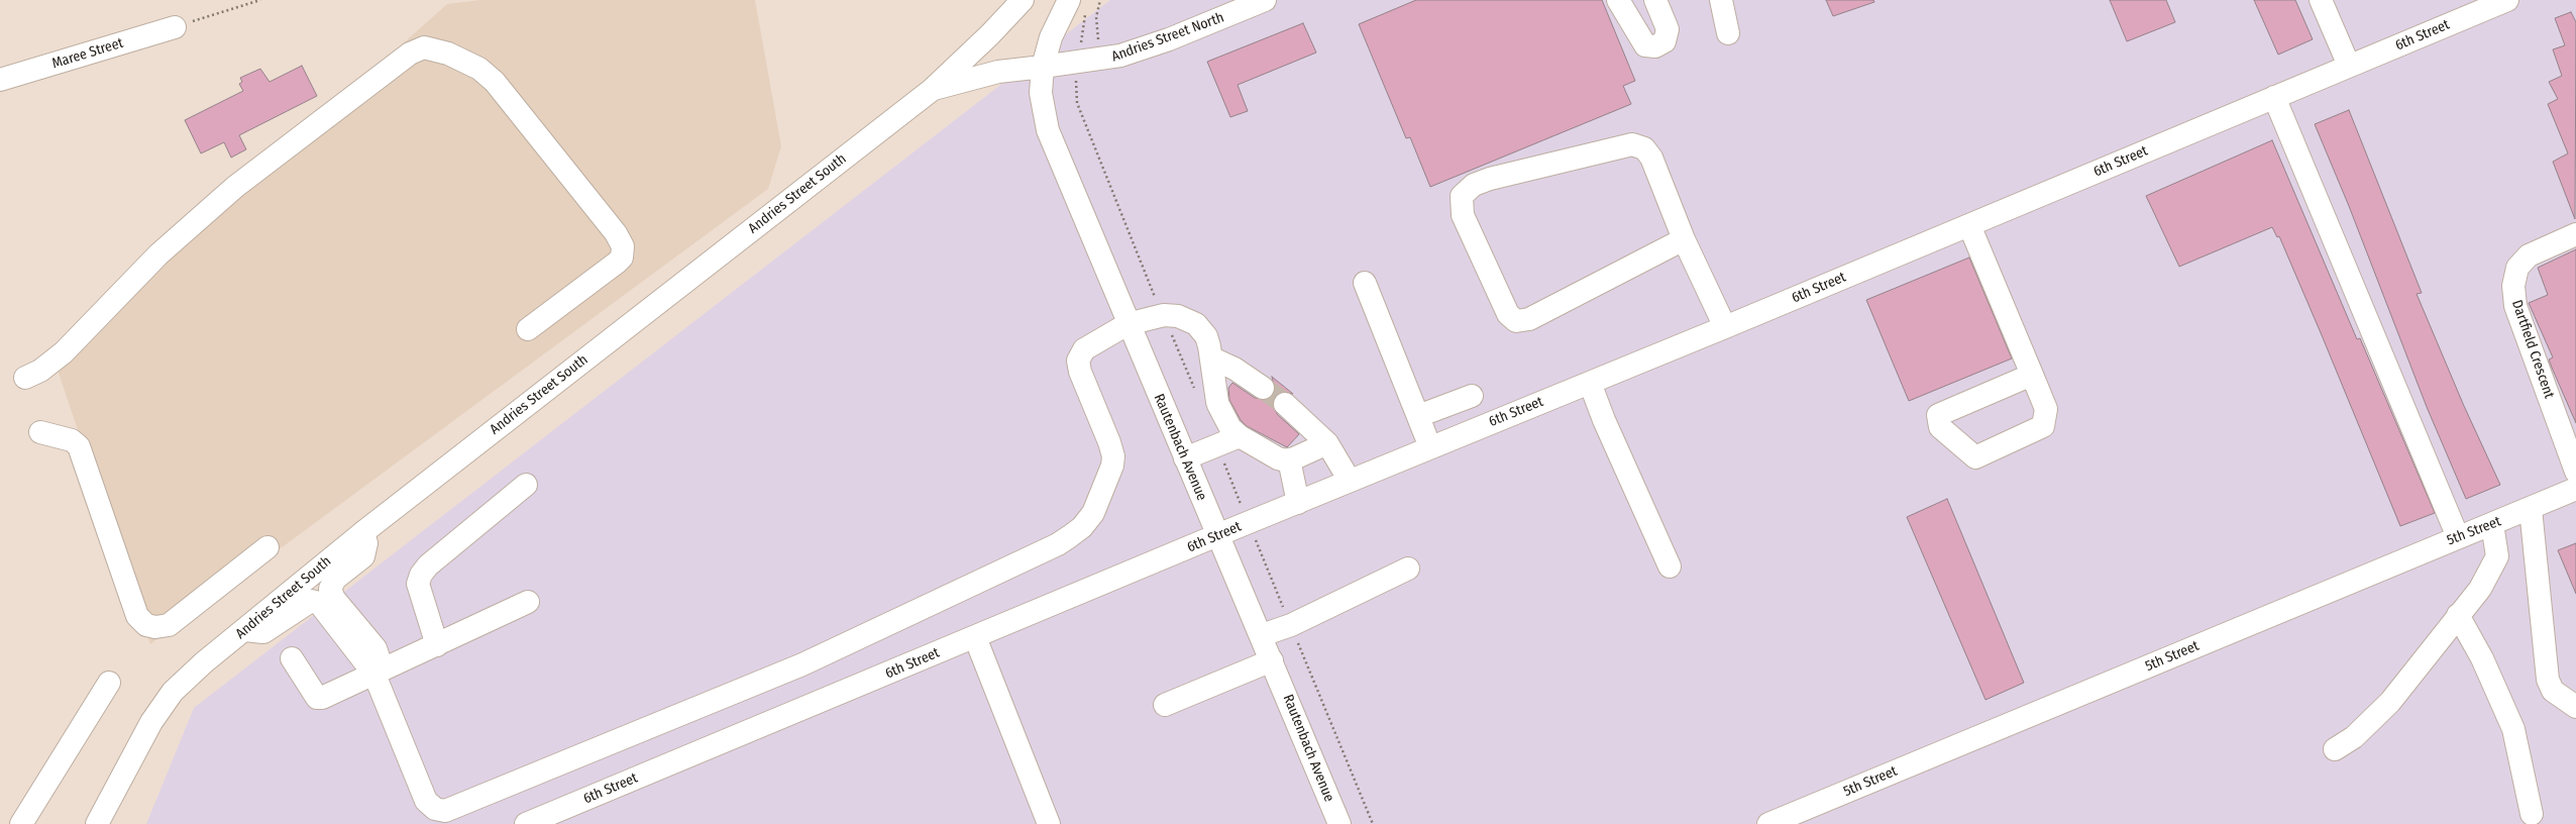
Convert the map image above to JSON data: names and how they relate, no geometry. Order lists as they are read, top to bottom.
{
  "streets": {
    "main road": [
      "6th Street",
      "Andries Street North",
      "Maree Street",
      "Andries Street South",
      "Dartfield Crescent",
      "Rautenbach Avenue",
      "5th Street"
    ]
  },
  "crossings": [
    ["6th Street", "Rautenbach Avenue"],
    ["Andries Street North", "Andries Street South"],
    ["Andries Street North", "Rautenbach Avenue"]
  ]
}
